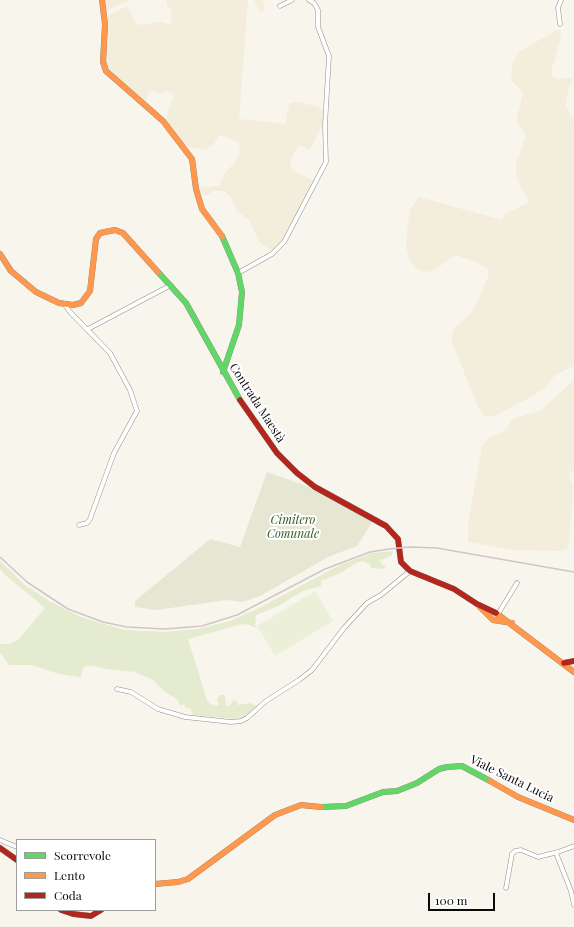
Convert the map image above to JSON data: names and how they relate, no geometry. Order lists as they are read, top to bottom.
{
  "streets": {
    "street": ["Contrada Maestà", "Viale Santa Lucia"]
  },
  "parks": ["Cimitero Comunale"],
  "legend": ["Scorrevole", "Lento", "Coda"],
  "scale_bar": "100 m"
}
